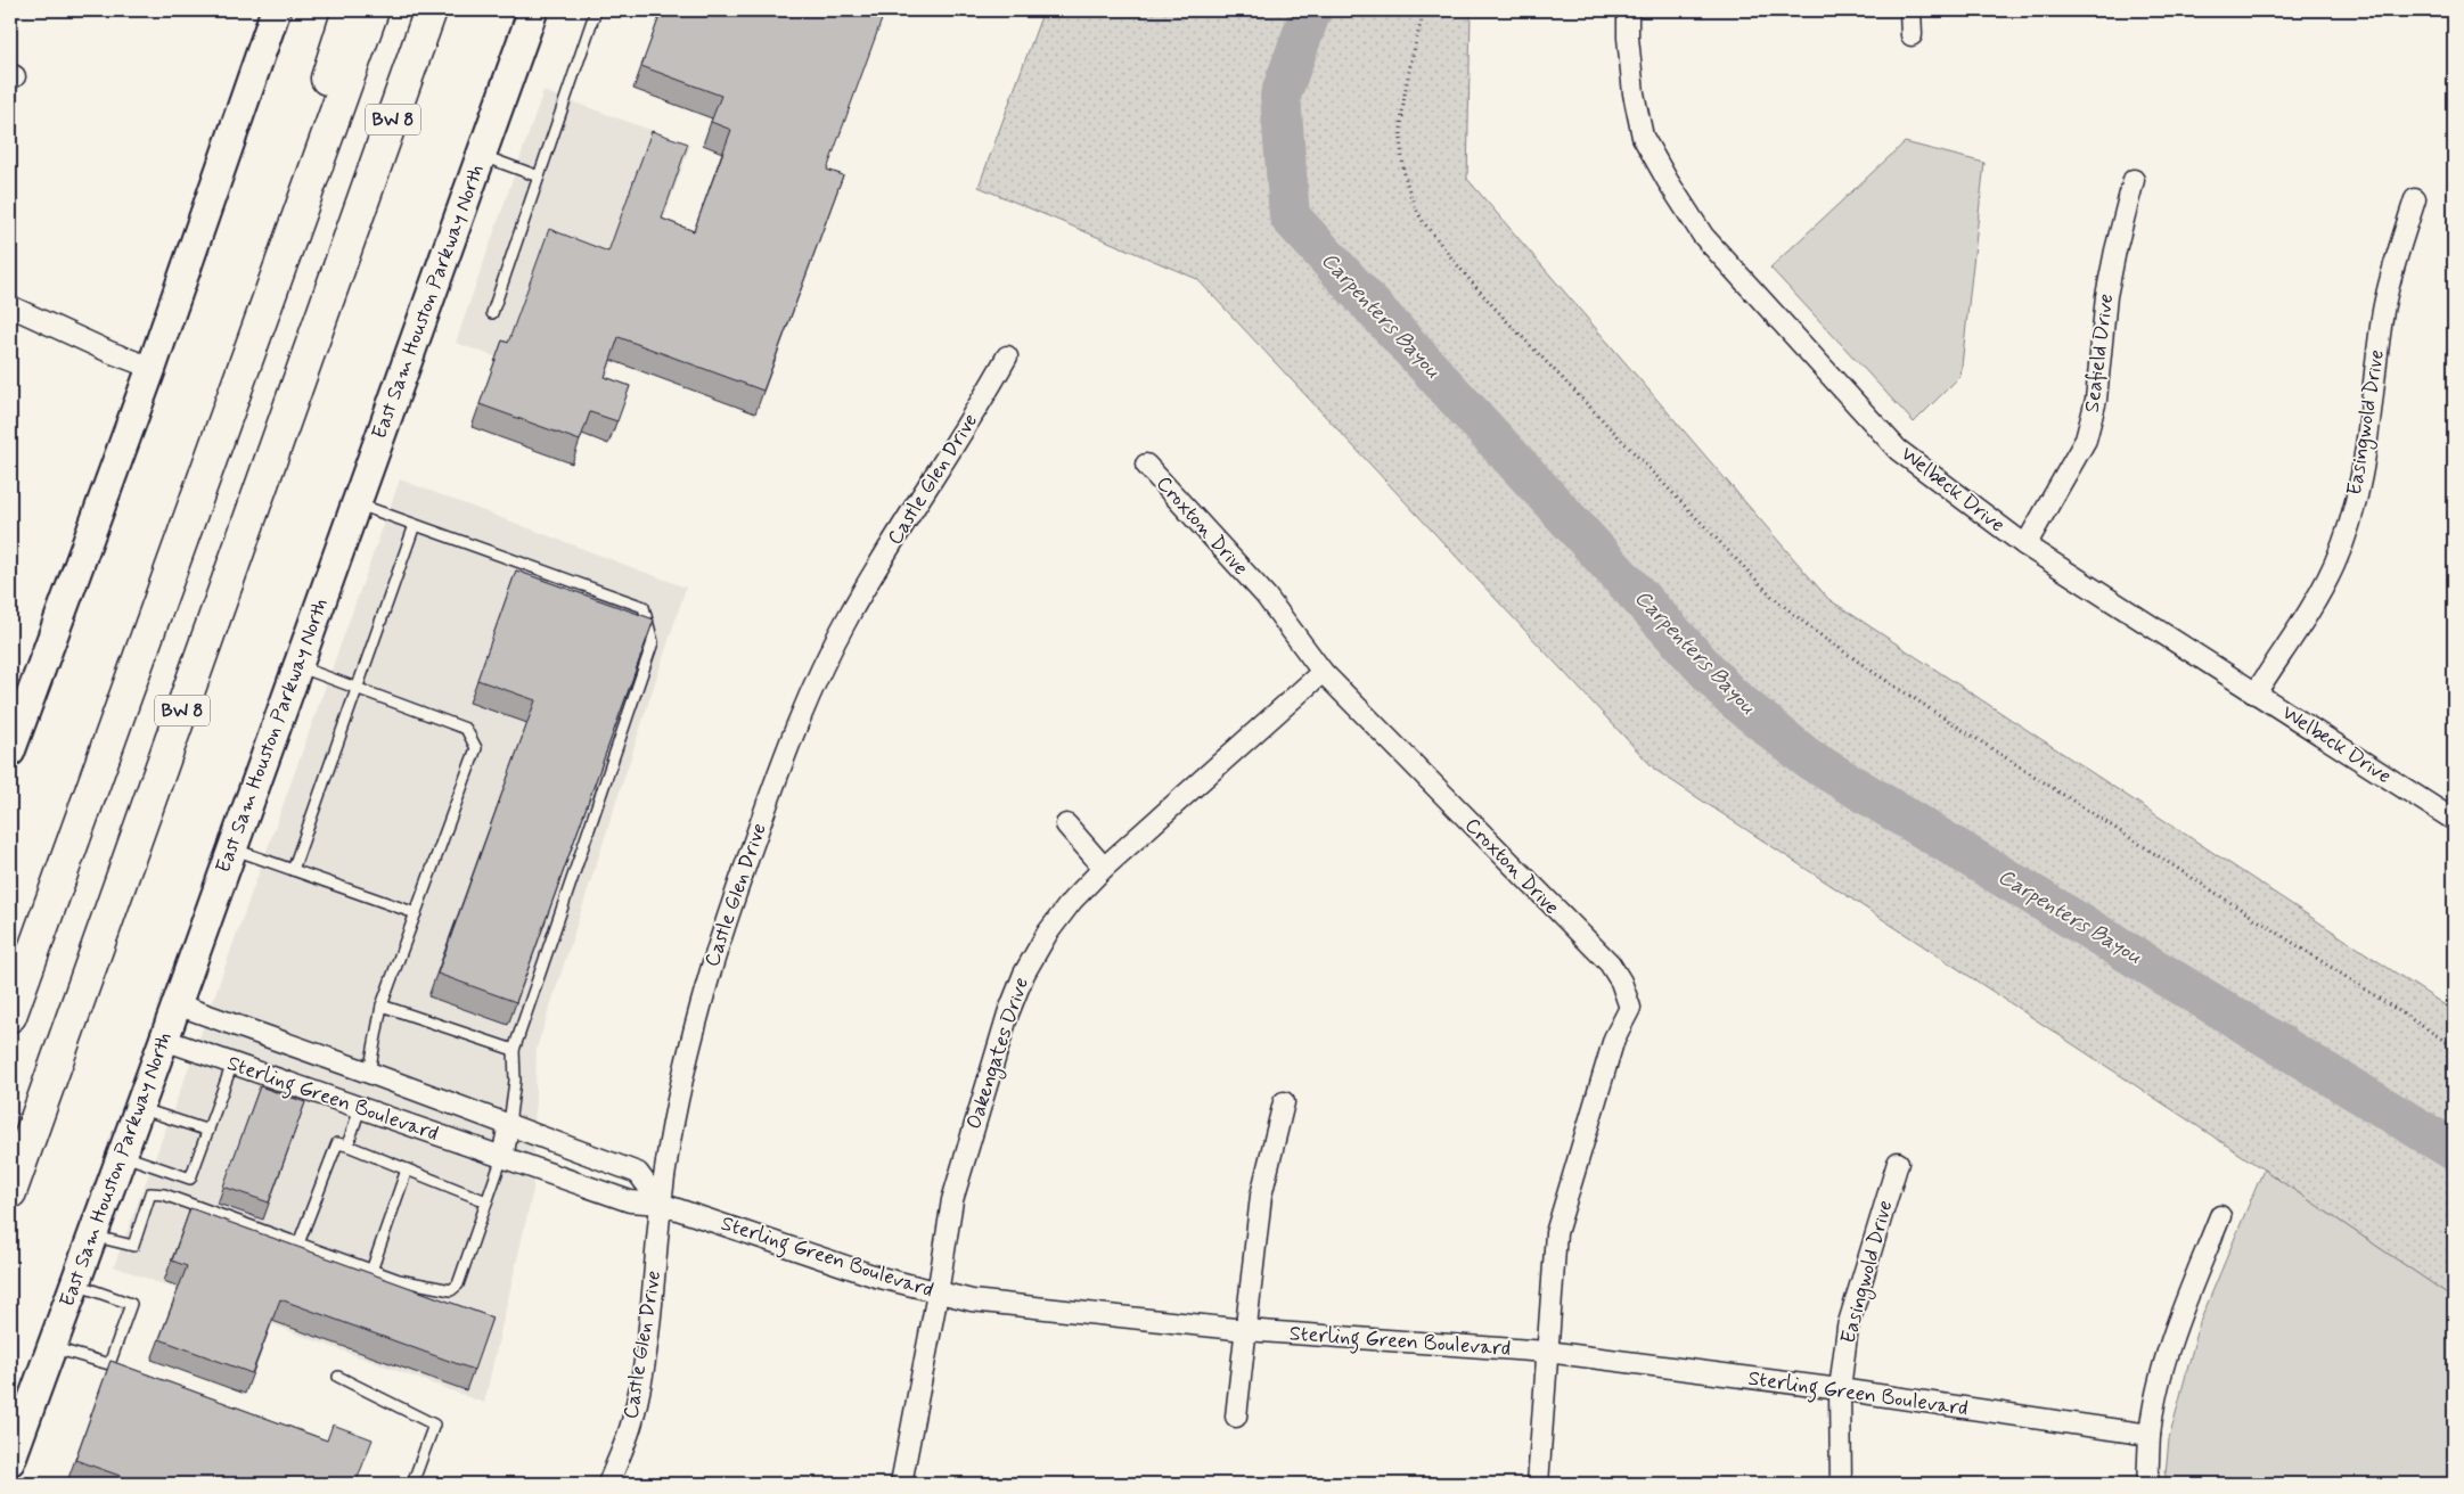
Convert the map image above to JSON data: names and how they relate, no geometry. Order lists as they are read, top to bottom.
{
  "streets": {
    "highway": ["BW 8"],
    "main road": ["East Sam Houston Parkway North"],
    "street": [
      "Seafield Drive",
      "Easingwold Drive",
      "Castle Glen Drive",
      "Welbeck Drive",
      "Croxton Drive",
      "Oakengates Drive",
      "Sterling Green Boulevard"
    ]
  },
  "crossings": [
    ["East Sam Houston Parkway North", "Sterling Green Boulevard"],
    ["Seafield Drive", "Welbeck Drive"],
    ["Easingwold Drive", "Welbeck Drive"],
    ["Easingwold Drive", "Sterling Green Boulevard"],
    ["Castle Glen Drive", "Sterling Green Boulevard"],
    ["Croxton Drive", "Oakengates Drive"],
    ["Croxton Drive", "Sterling Green Boulevard"],
    ["Oakengates Drive", "Sterling Green Boulevard"]
  ],
  "water": ["Carpenters Bayou"]
}
